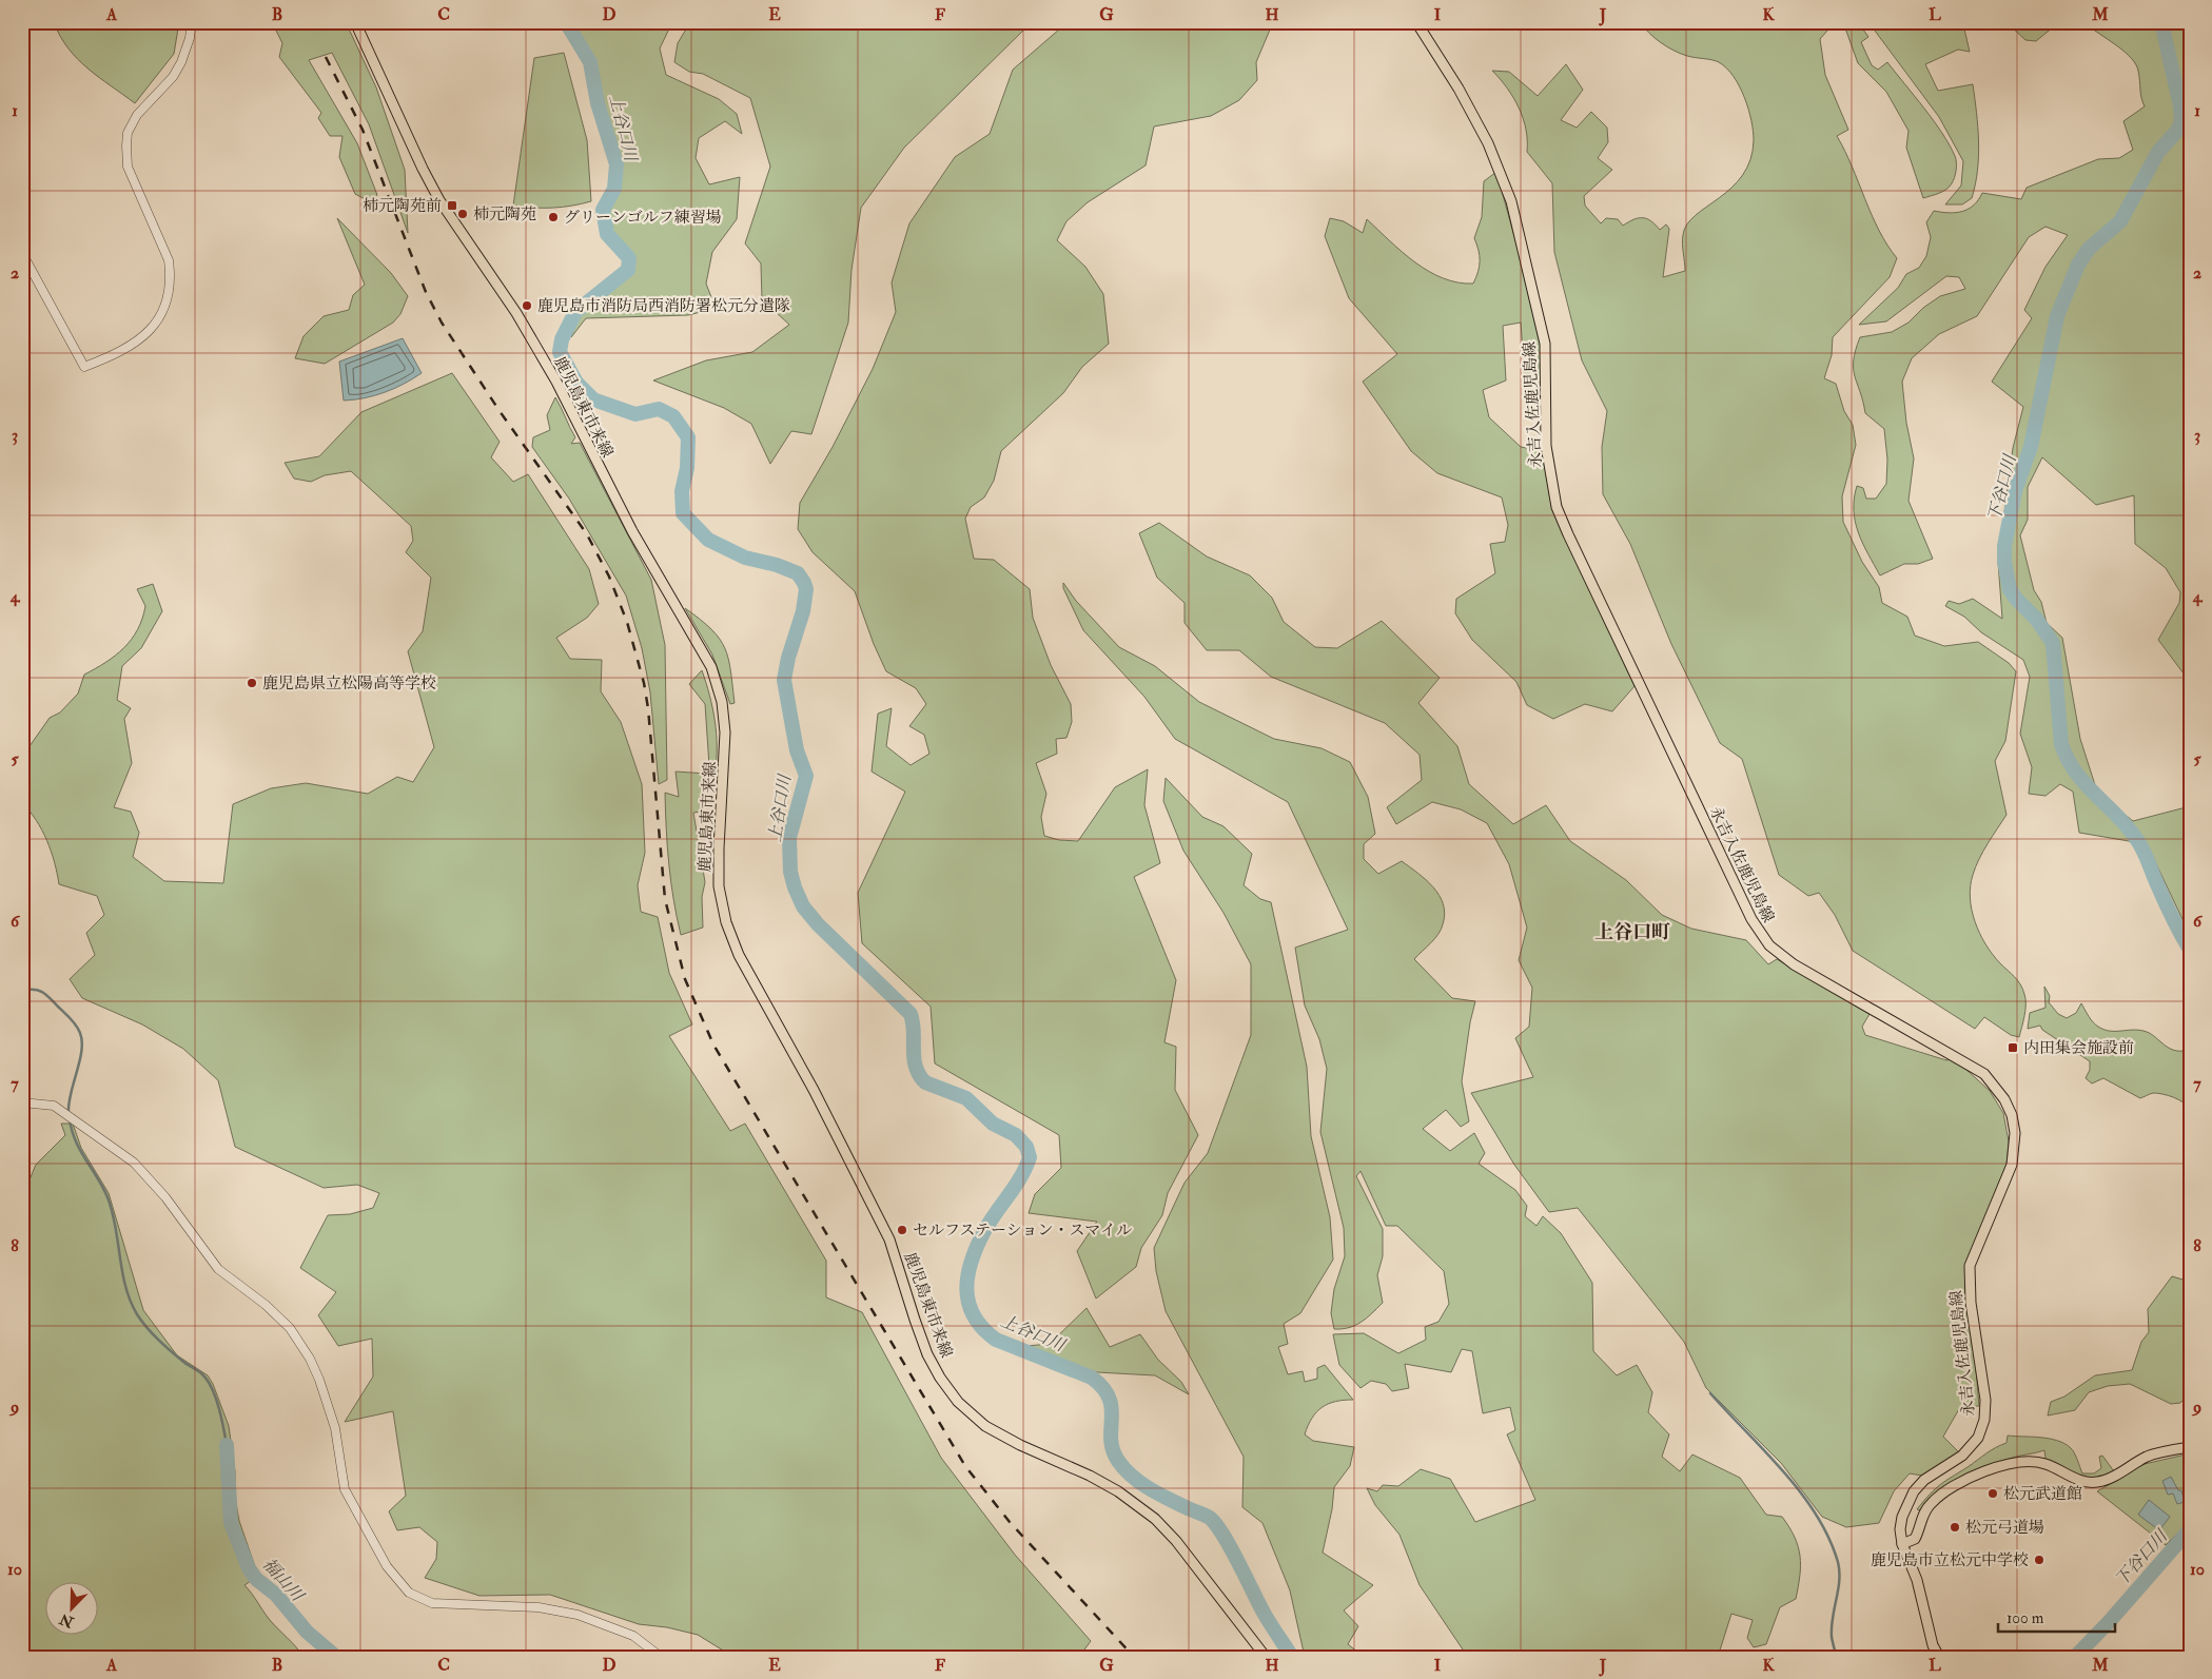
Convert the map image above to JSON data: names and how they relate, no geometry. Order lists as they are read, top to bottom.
{
  "streets": {
    "main road": ["永吉入佐鹿児島線", "鹿児島東市来線"]
  },
  "districts": ["上谷口町"],
  "water": ["上谷口川", "下谷口川", "福山川"],
  "places": {
    "transit": ["柿元陶苑前", "内田集会施設前"],
    "other": [
      "柿元陶苑",
      "グリーンゴルフ練習場",
      "鹿児島市消防局西消防署松元分遣隊",
      "鹿児島県立松陽高等学校",
      "セルフステーション・スマイル",
      "松元武道館",
      "松元弓道場",
      "鹿児島市立松元中学校"
    ]
  },
  "scale_bar": "100 m",
  "north": "bottom left",
  "grid": {
    "columns": [
      "A",
      "B",
      "C",
      "D",
      "E",
      "F",
      "G",
      "H",
      "I",
      "J",
      "K",
      "L",
      "M"
    ],
    "rows": [
      "1",
      "2",
      "3",
      "4",
      "5",
      "6",
      "7",
      "8",
      "9",
      "10"
    ]
  }
}
